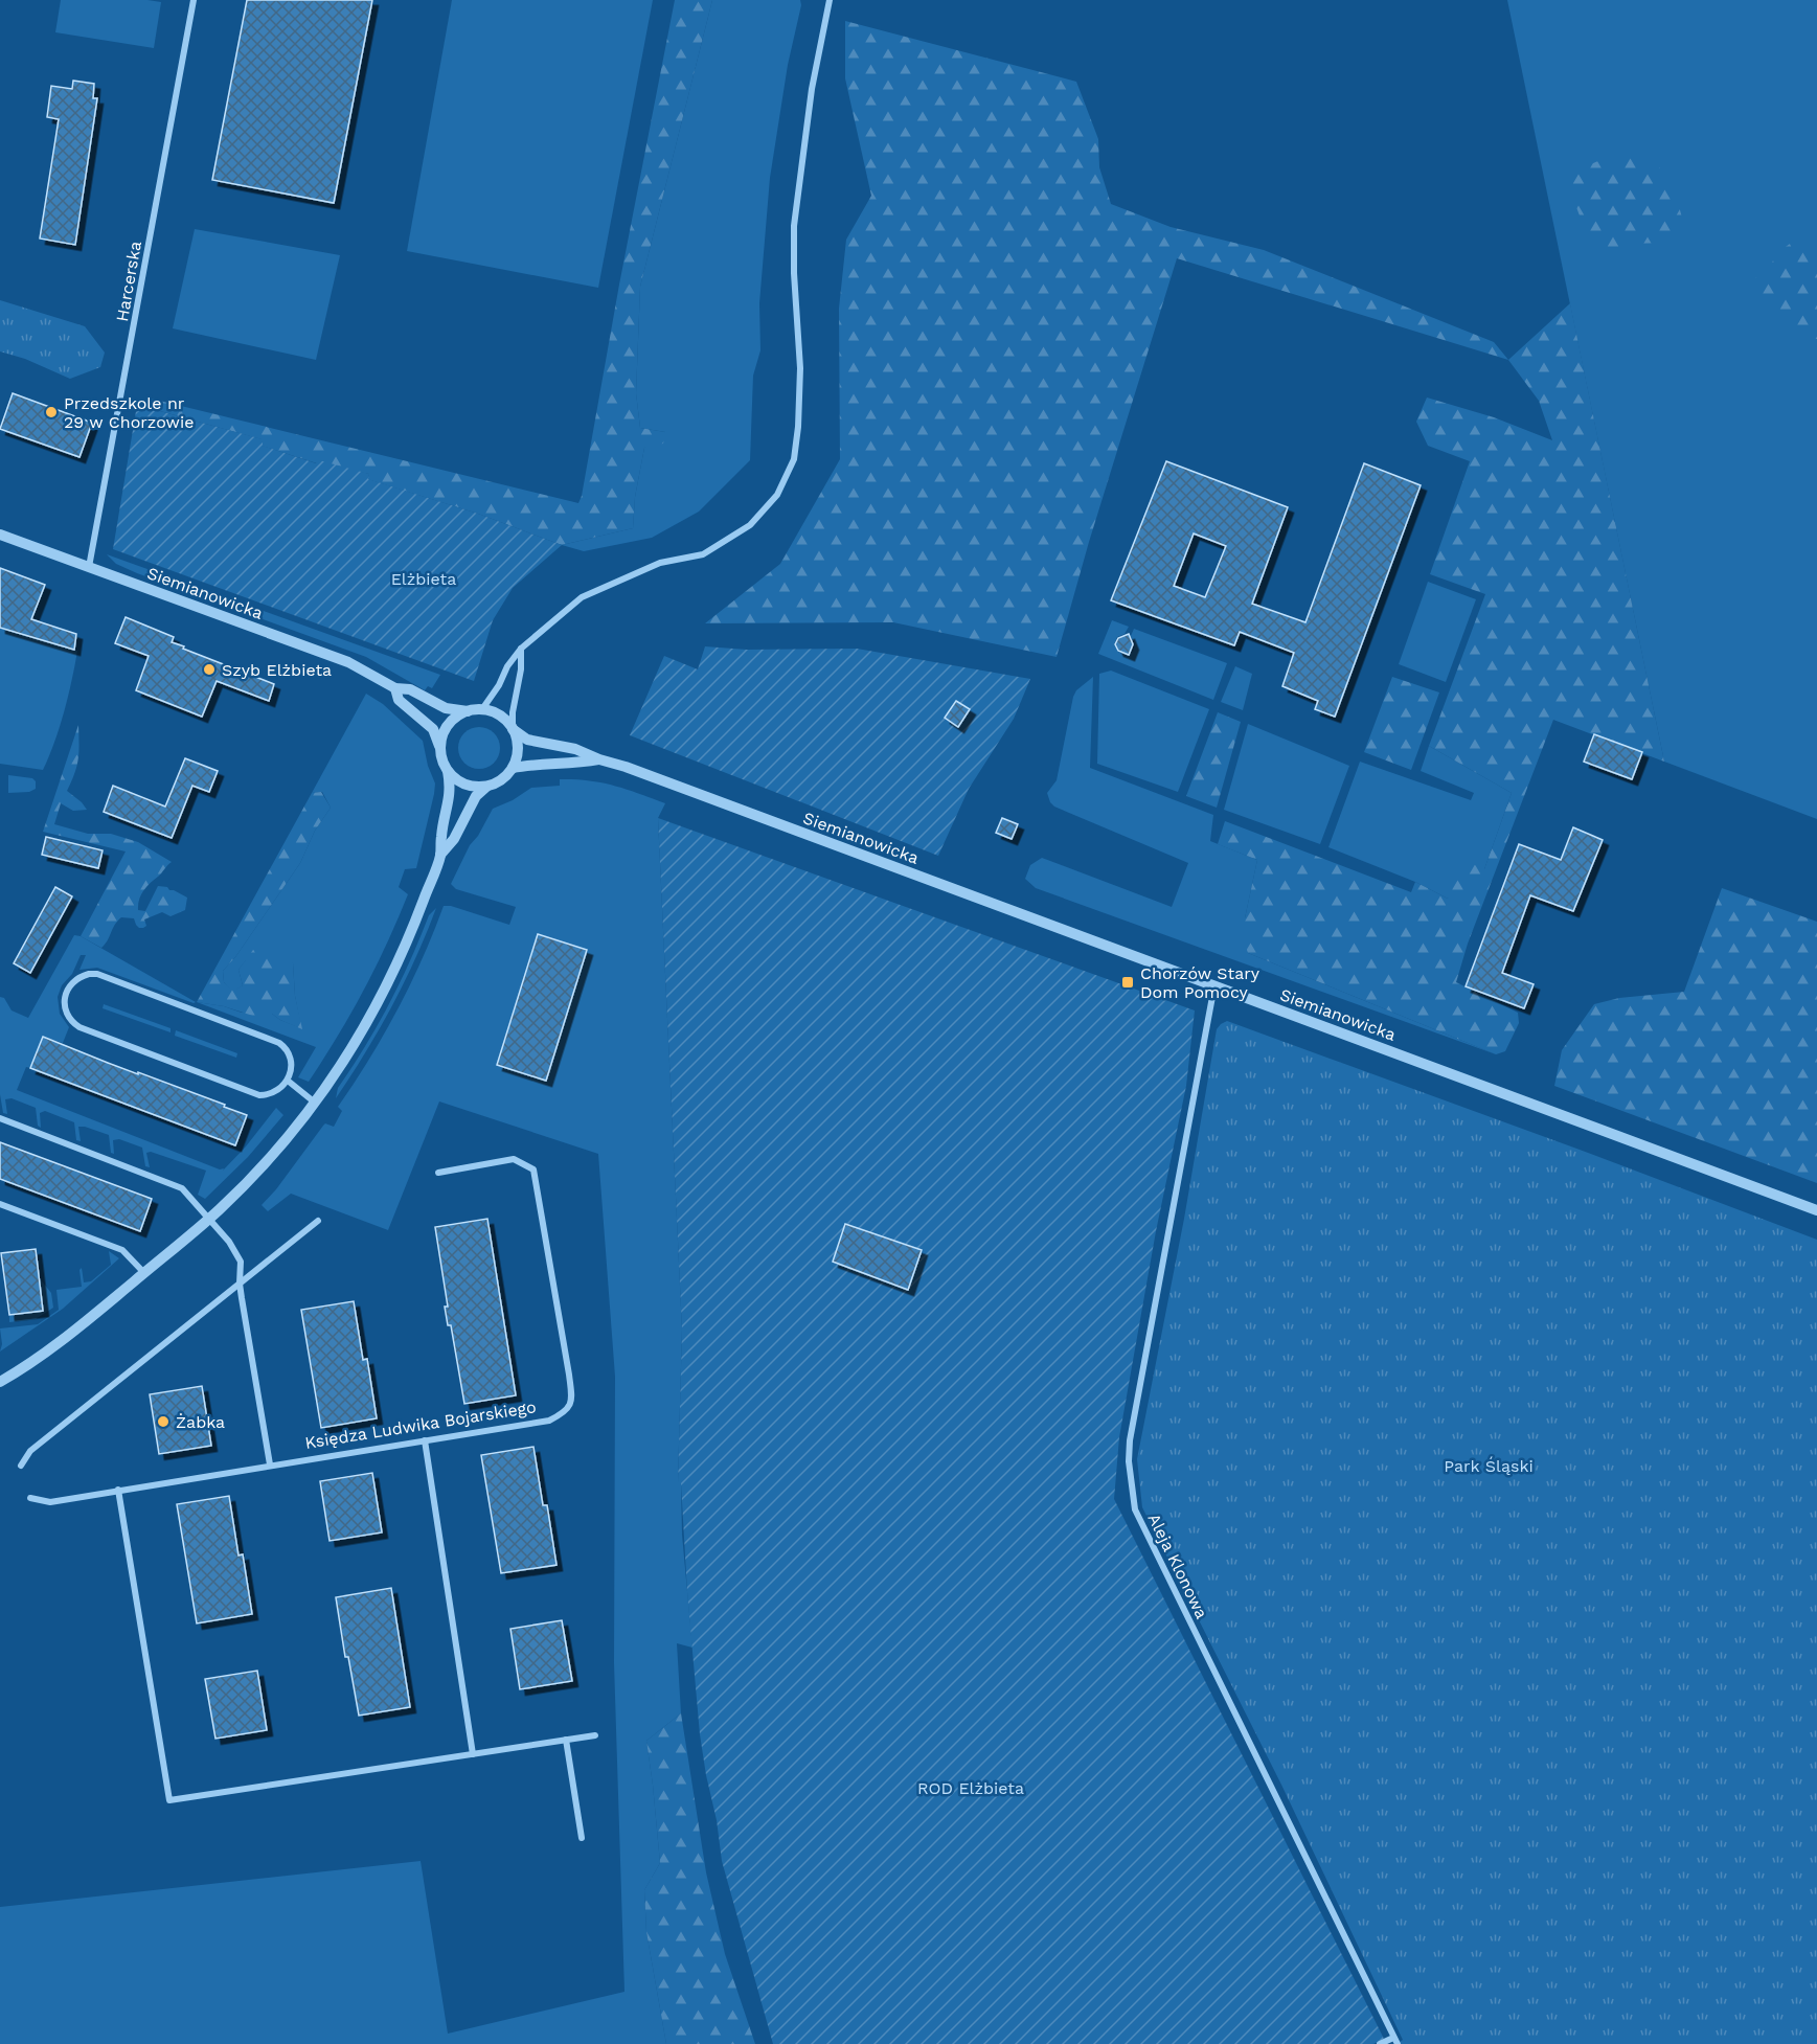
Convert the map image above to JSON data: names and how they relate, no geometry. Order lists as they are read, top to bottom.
{
  "streets": {
    "street": [
      "Harcerska",
      "Siemianowicka",
      "Księdza Ludwika Bojarskiego",
      "Aleja Klonowa"
    ]
  },
  "crossings": [
    ["Harcerska", "Siemianowicka"],
    ["Siemianowicka", "Aleja Klonowa"]
  ],
  "parks": ["Elżbieta", "Park Śląski", "ROD Elżbieta"],
  "places": {
    "other": ["Przedszkole nr 29 w Chorzowie", "Szyb Elżbieta", "Żabka"],
    "transit": ["Chorzów Stary Dom Pomocy"]
  }
}
